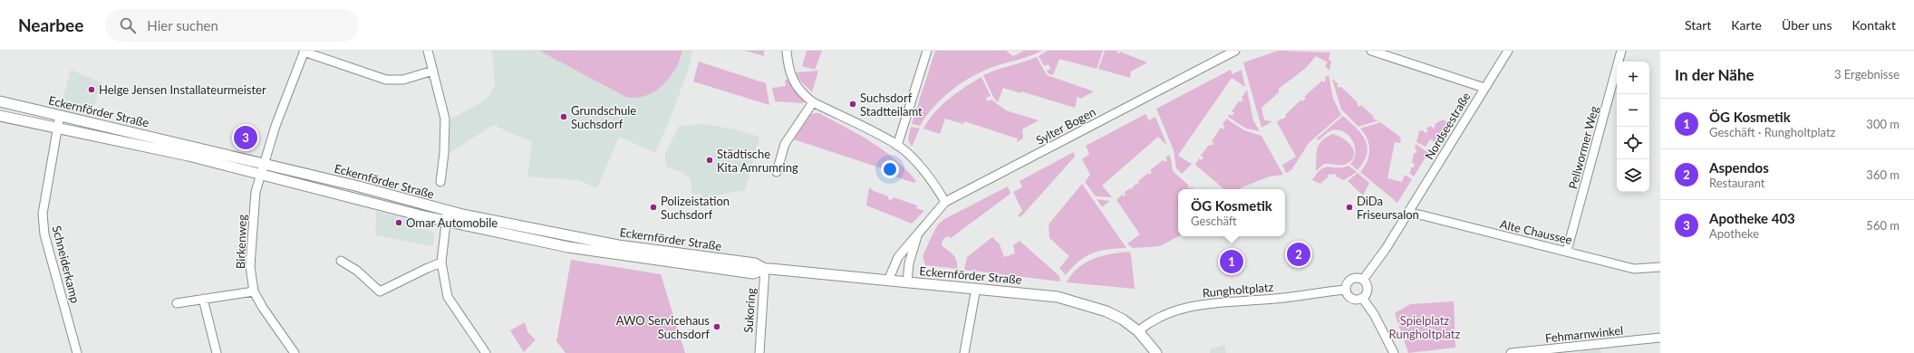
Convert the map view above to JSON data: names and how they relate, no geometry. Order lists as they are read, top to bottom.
{
  "streets": {
    "street": [
      "Eckernförder Straße",
      "Sylter Bogen",
      "Nordseestraße",
      "Pellwormer Weg",
      "Alte Chaussee",
      "Birkenweg",
      "Schneiderkamp",
      "Rungholtplatz",
      "Sukoring",
      "Fehmarnwinkel"
    ]
  },
  "crossings": [
    ["Eckernförder Straße", "Sylter Bogen"],
    ["Eckernförder Straße", "Birkenweg"],
    ["Eckernförder Straße", "Schneiderkamp"],
    ["Eckernförder Straße", "Rungholtplatz"],
    ["Eckernförder Straße", "Sukoring"],
    ["Nordseestraße", "Alte Chaussee"],
    ["Pellwormer Weg", "Alte Chaussee"]
  ],
  "parks": ["Spielplatz Rungholtplatz"],
  "places": [
    "Helge Jensen Installateurmeister",
    "Suchsdorf Stadtteilamt",
    "Grundschule Suchsdorf",
    "Städtische Kita Amrumring",
    "Polizeistation Suchsdorf",
    "DiDa Friseursalon",
    "Omar Automobile",
    "AWO Servicehaus Suchsdorf"
  ],
  "page": {
    "header": "Nearbee",
    "search": "Hier suchen",
    "nav": [
      "Start",
      "Karte",
      "Über uns",
      "Kontakt"
    ],
    "heading": ["In der Nähe", "3 Ergebnisse"],
    "map_buttons": ["+", "−"],
    "list": [
      {
        "mark": "1",
        "name": "ÖG Kosmetik",
        "note": "Geschäft · Rungholtplatz",
        "value": "300 m"
      },
      {
        "mark": "2",
        "name": "Aspendos",
        "note": "Restaurant",
        "value": "360 m"
      },
      {
        "mark": "3",
        "name": "Apotheke 403",
        "note": "Apotheke",
        "value": "560 m"
      }
    ],
    "pins": ["3", "2", "1"],
    "popup": ["ÖG Kosmetik", "Geschäft"]
  }
}
